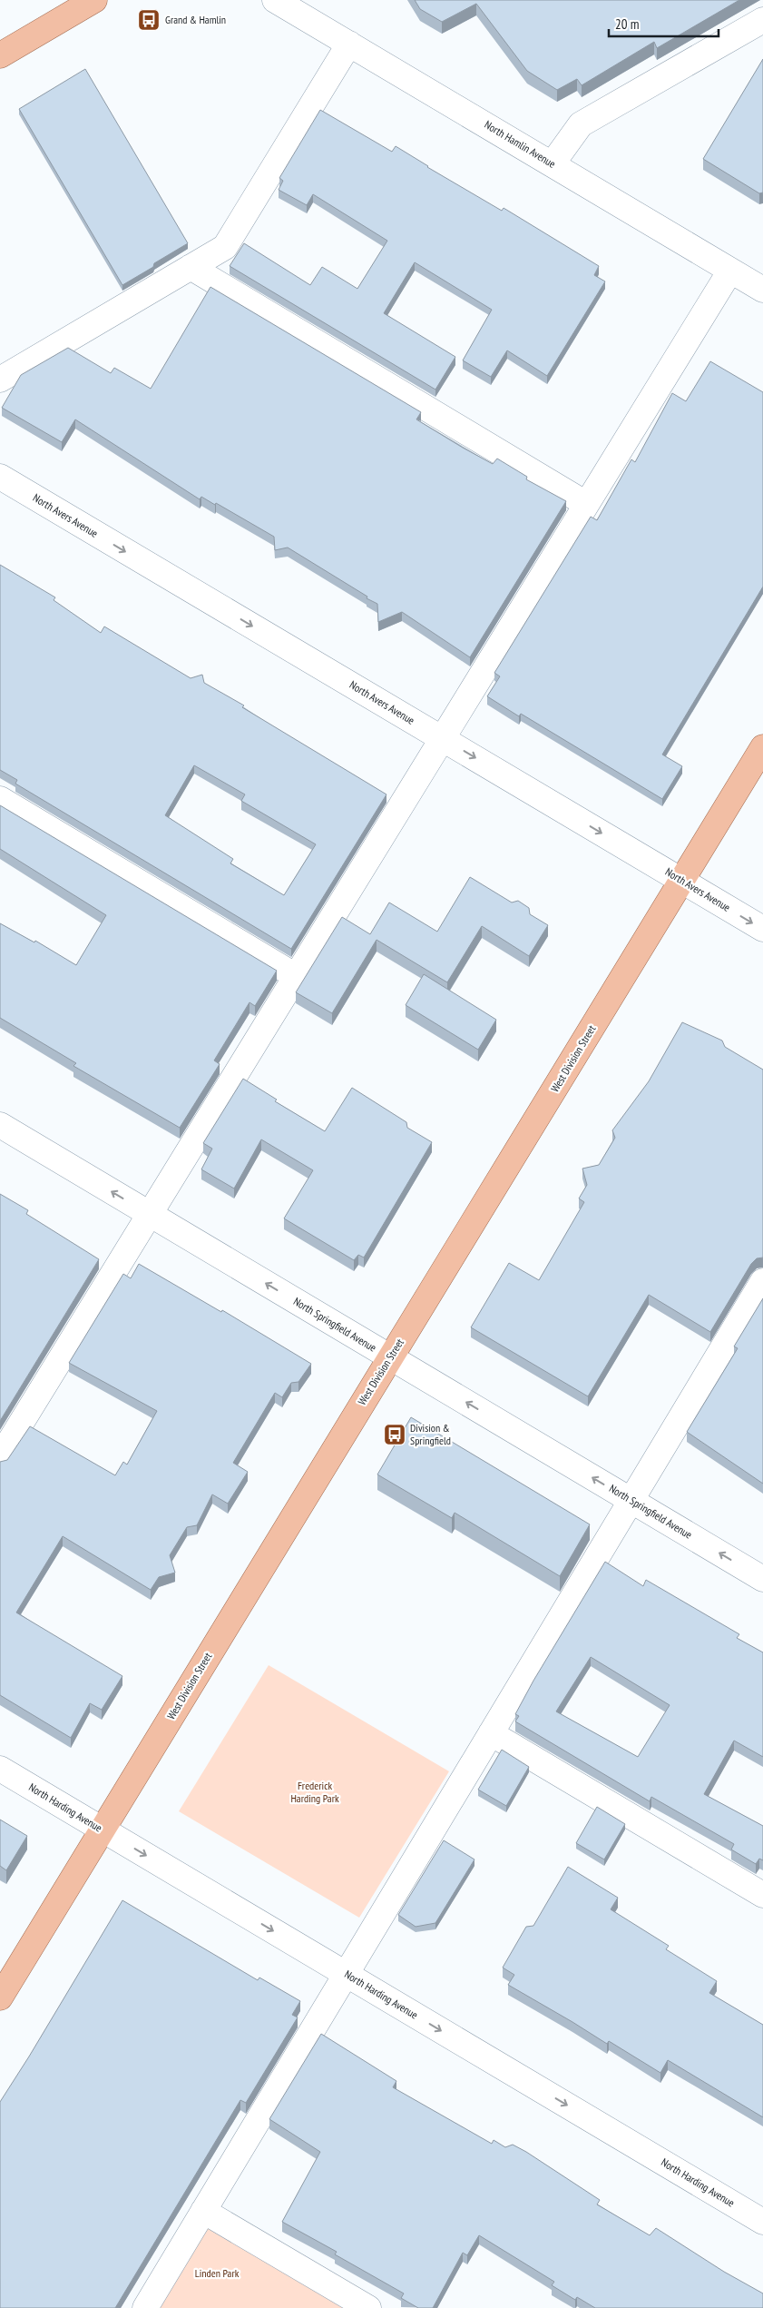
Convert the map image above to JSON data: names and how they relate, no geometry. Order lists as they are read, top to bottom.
{
  "streets": {
    "main road": ["West Division Street"],
    "street": [
      "North Hamlin Avenue",
      "North Avers Avenue",
      "North Springfield Avenue",
      "North Harding Avenue"
    ]
  },
  "crossings": [
    ["North Avers Avenue", "West Division Street"],
    ["West Division Street", "North Springfield Avenue"],
    ["West Division Street", "North Harding Avenue"]
  ],
  "one_way": ["North Avers Avenue", "North Springfield Avenue", "North Harding Avenue"],
  "parks": ["Frederick Harding Park", "Linden Park"],
  "places": {
    "bus stop": ["Grand & Hamlin", "Division & Springfield"]
  },
  "scale_bar": "20 m"
}
